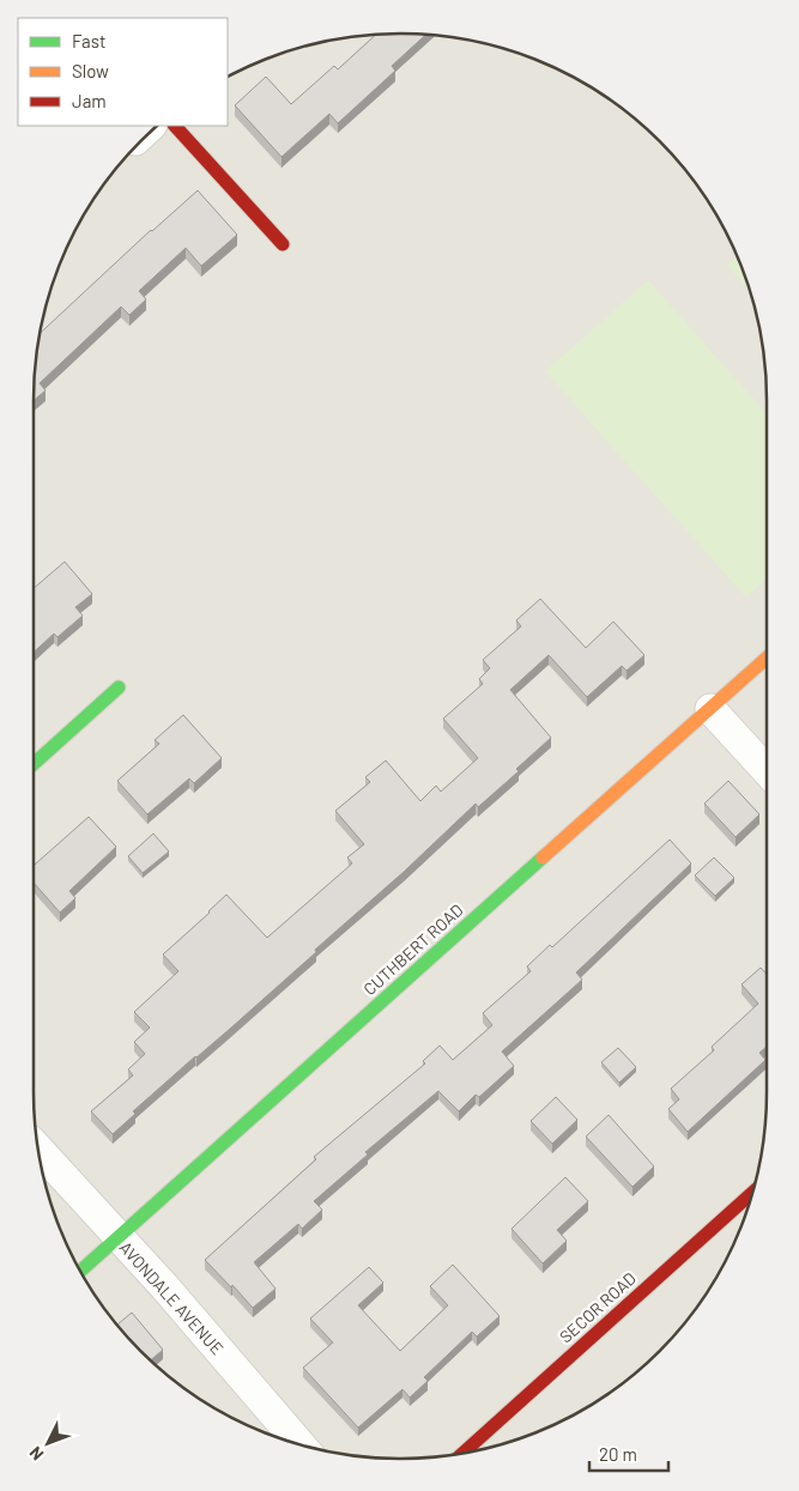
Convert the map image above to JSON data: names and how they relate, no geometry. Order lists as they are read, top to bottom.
{
  "streets": {
    "street": ["CUTHBERT ROAD", "AVONDALE AVENUE", "SECOR ROAD"]
  },
  "crossings": [
    ["CUTHBERT ROAD", "AVONDALE AVENUE"]
  ],
  "legend": ["Fast", "Slow", "Jam"],
  "scale_bar": "20 m",
  "north": "bottom left"
}
